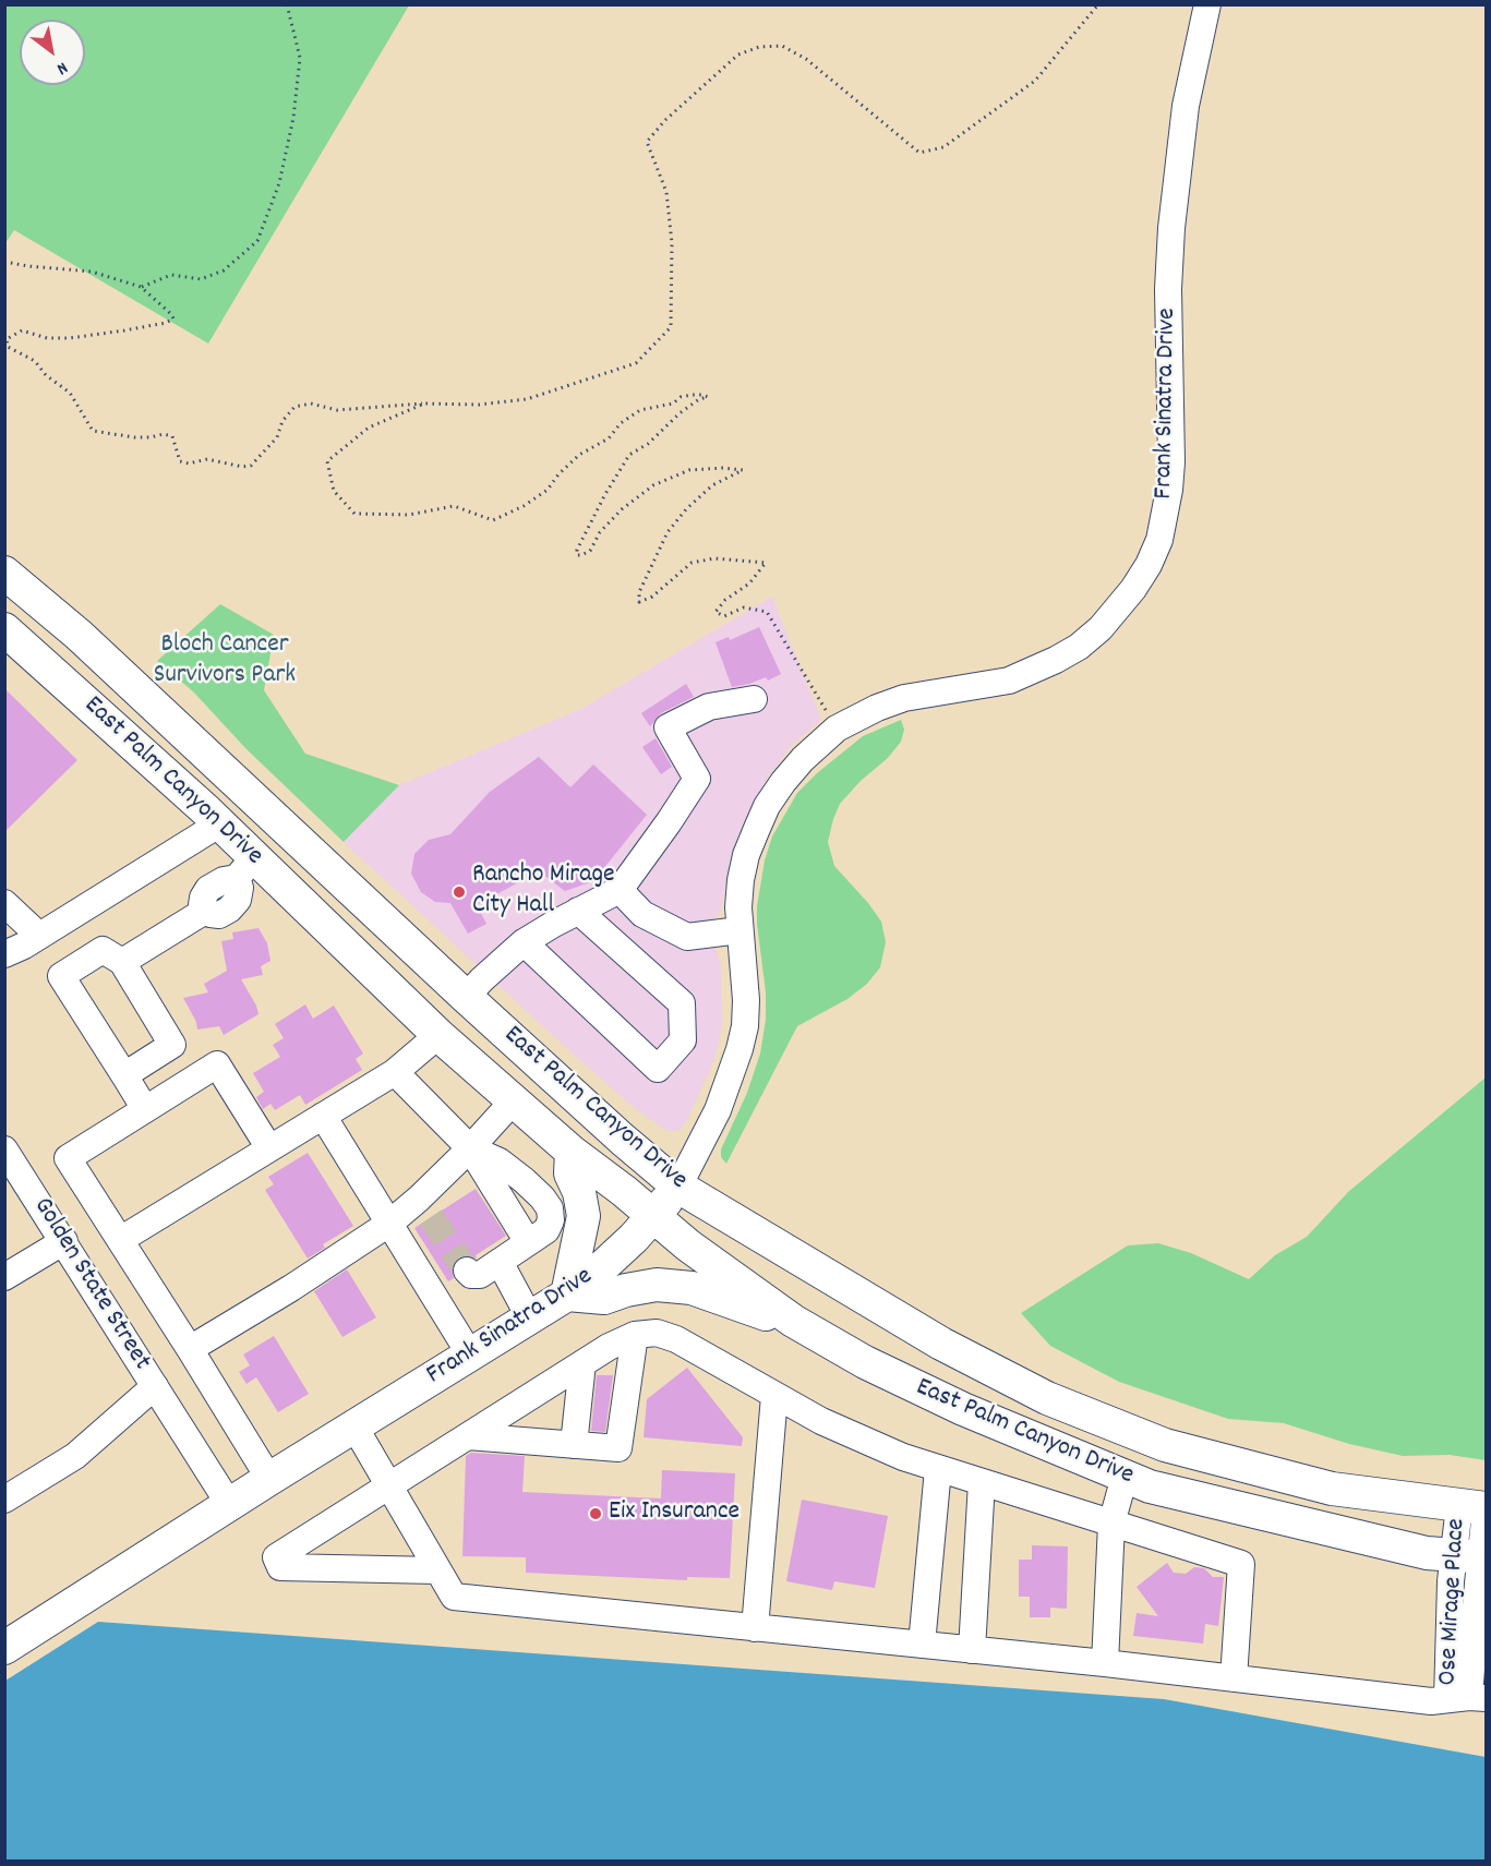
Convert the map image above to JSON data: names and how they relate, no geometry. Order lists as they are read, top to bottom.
{
  "streets": {
    "main road": ["Frank Sinatra Drive", "East Palm Canyon Drive"],
    "street": ["Golden State Street", "Ose Mirage Place"]
  },
  "crossings": [
    ["Frank Sinatra Drive", "East Palm Canyon Drive"],
    ["Frank Sinatra Drive", "Golden State Street"],
    ["East Palm Canyon Drive", "Ose Mirage Place"]
  ],
  "parks": ["Bloch Cancer Survivors Park"],
  "places": ["Rancho Mirage City Hall", "Eix Insurance"],
  "north": "bottom right"
}
